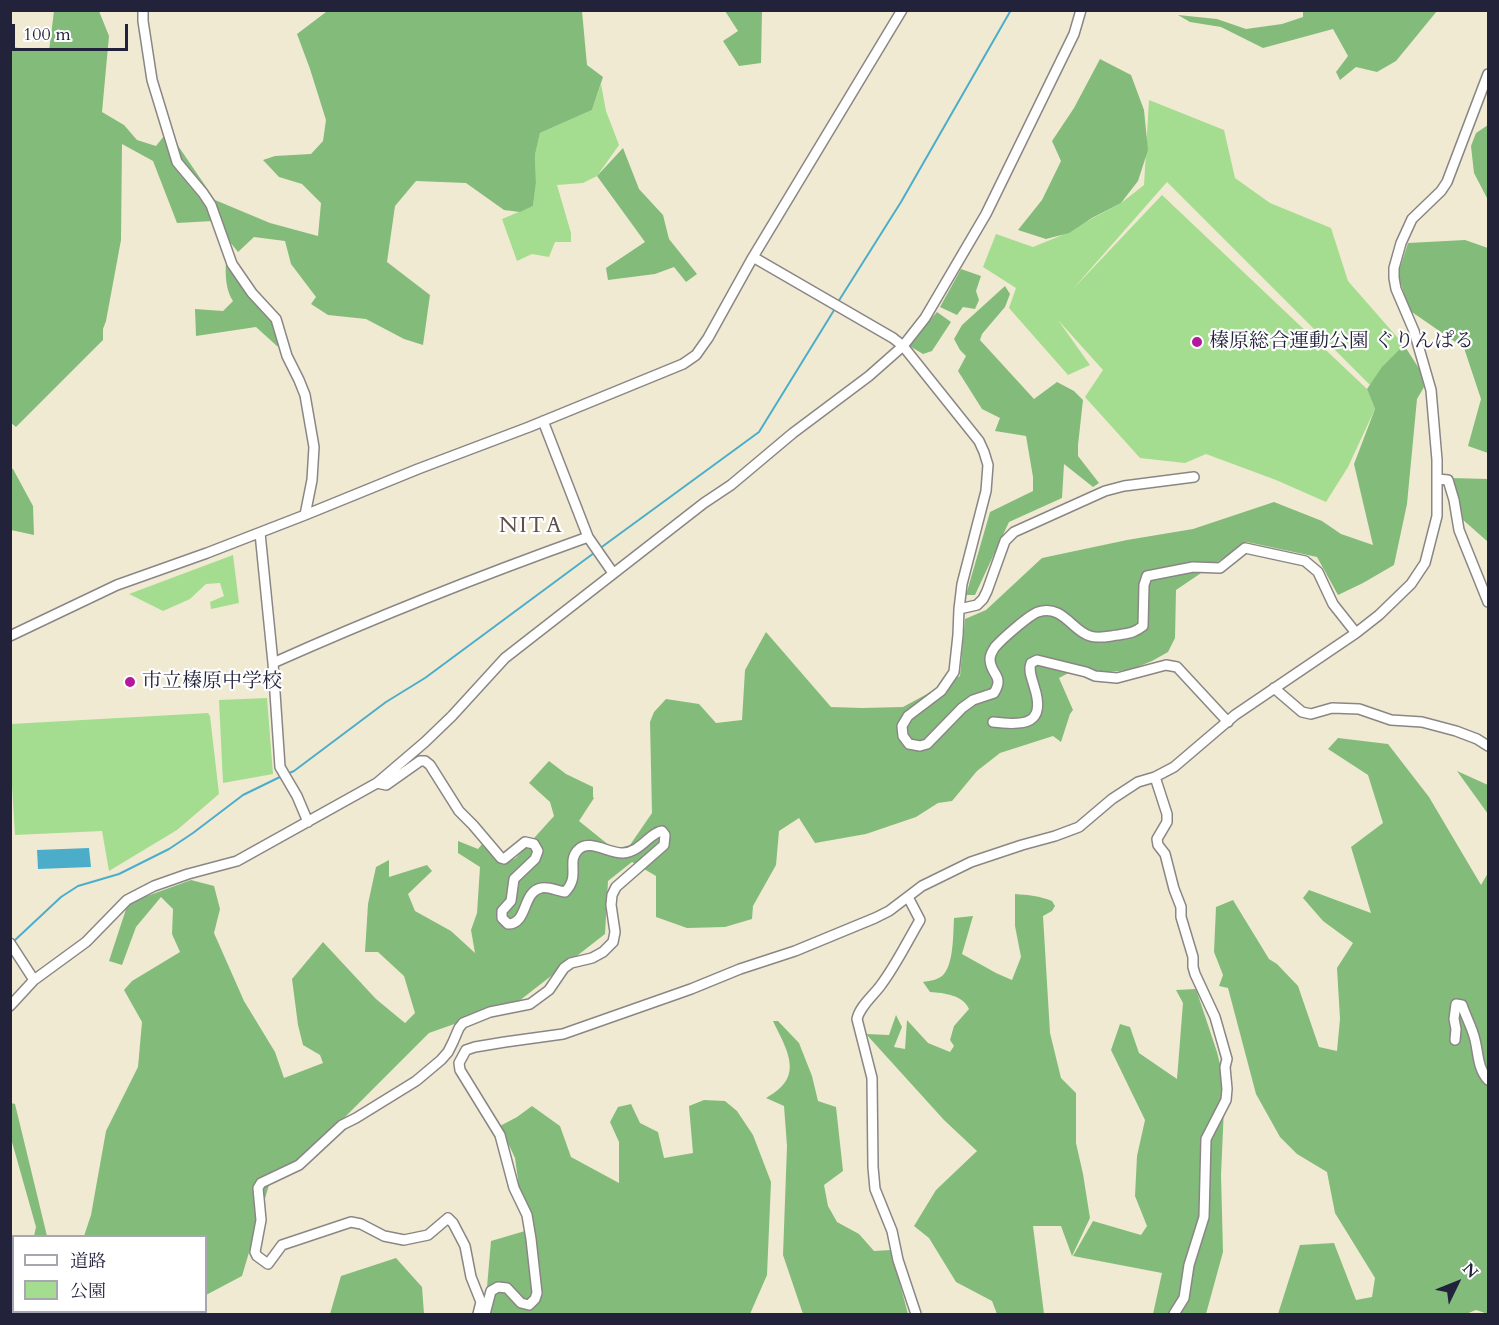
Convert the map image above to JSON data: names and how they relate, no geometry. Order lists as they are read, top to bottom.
{
  "districts": ["NITA"],
  "places": ["榛原総合運動公園 ぐりんぱる", "市立榛原中学校"],
  "legend": ["道路", "公園"],
  "scale_bar": "100 m",
  "north": "top right"
}
